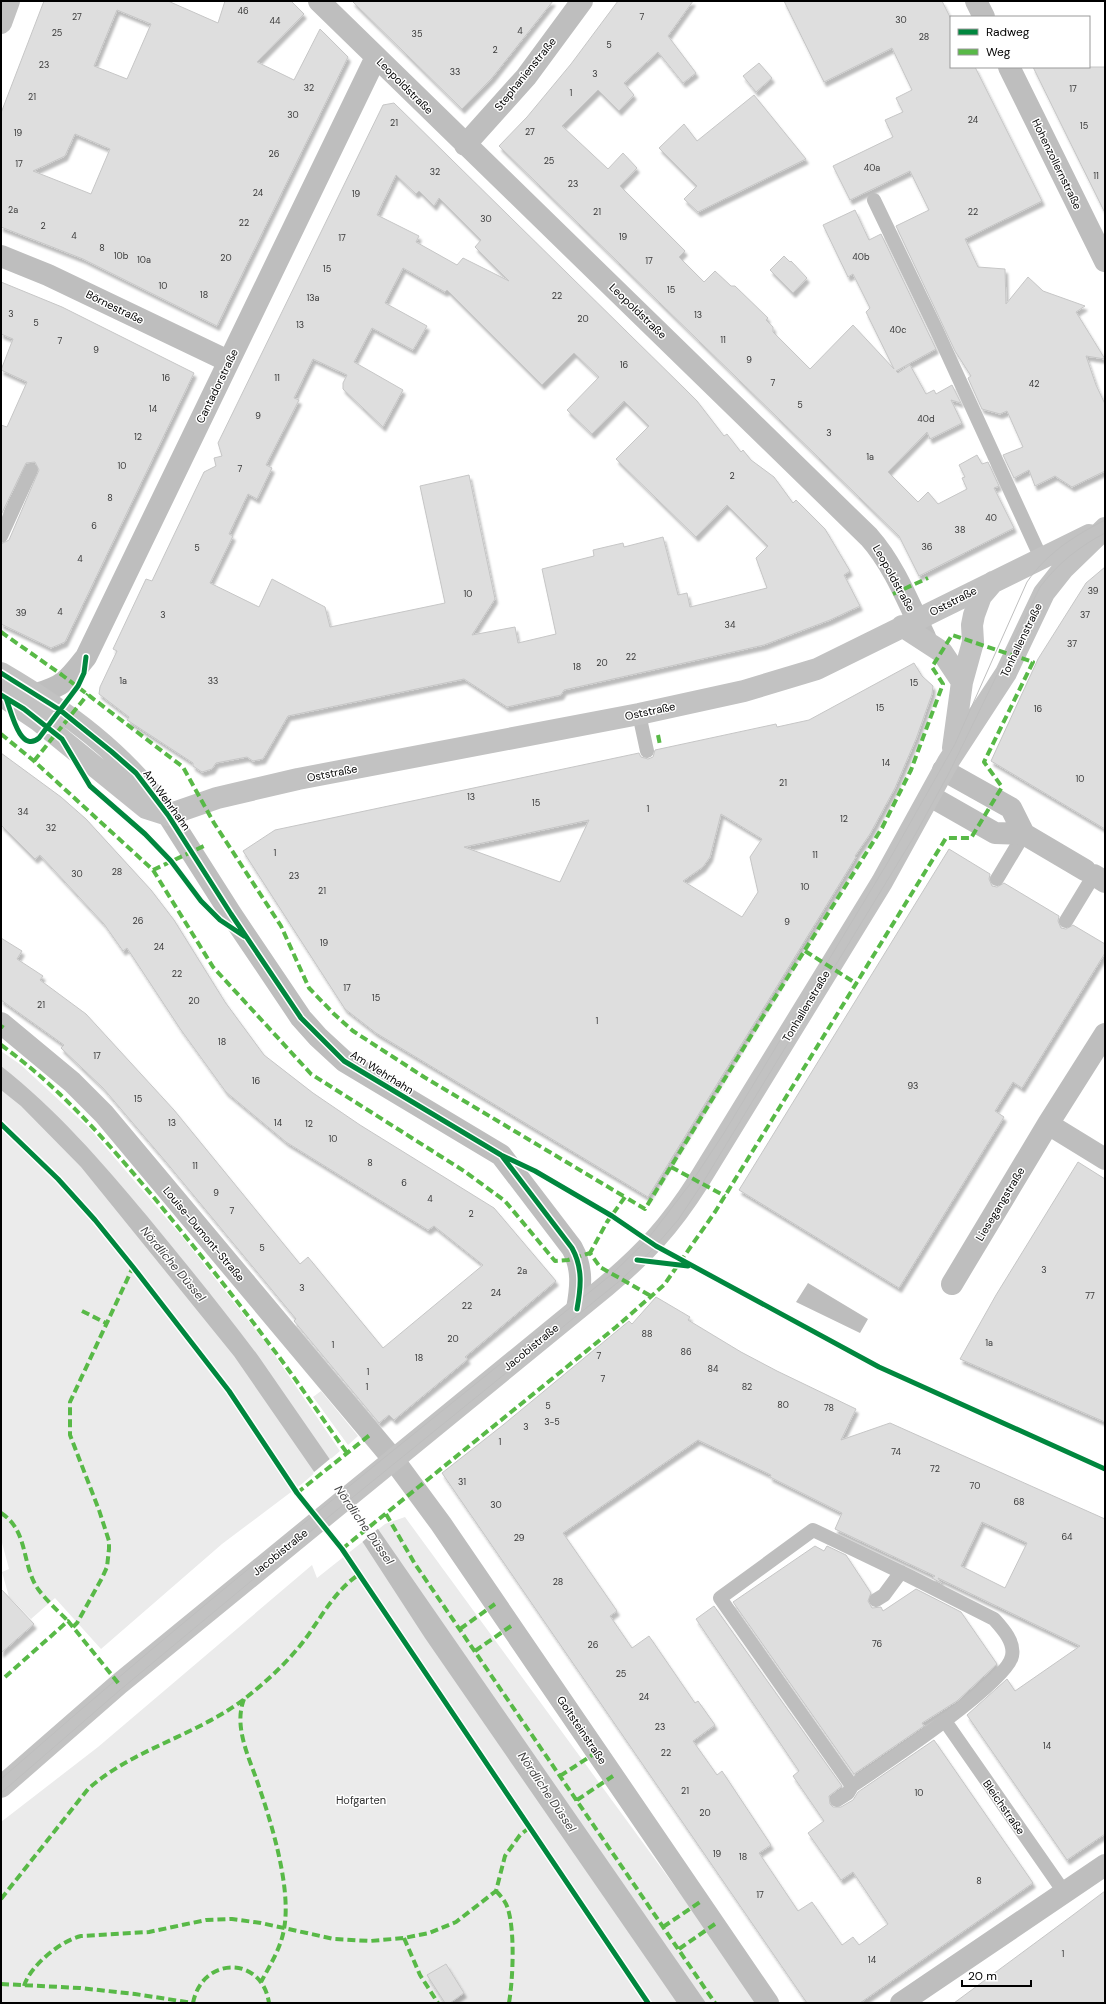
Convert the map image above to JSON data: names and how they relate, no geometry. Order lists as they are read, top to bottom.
{
  "streets": {
    "main road": [
      "Oststraße",
      "Tonhallenstraße",
      "Am Wehrhahn",
      "Jacobistraße"
    ],
    "street": [
      "Stephanienstraße",
      "Leopoldstraße",
      "Hohenzollernstraße",
      "Börnestraße",
      "Cantadorstraße",
      "Liesegangstraße",
      "Louise-Dumont-Straße",
      "Goltsteinstraße"
    ],
    "lane": ["Bleichstraße"]
  },
  "crossings": [
    ["Stephanienstraße", "Leopoldstraße"],
    ["Leopoldstraße", "Cantadorstraße"],
    ["Leopoldstraße", "Oststraße"],
    ["Börnestraße", "Cantadorstraße"],
    ["Cantadorstraße", "Am Wehrhahn"],
    ["Oststraße", "Tonhallenstraße"],
    ["Oststraße", "Am Wehrhahn"],
    ["Tonhallenstraße", "Jacobistraße"],
    ["Am Wehrhahn", "Jacobistraße"],
    ["Louise-Dumont-Straße", "Jacobistraße"],
    ["Louise-Dumont-Straße", "Goltsteinstraße"],
    ["Jacobistraße", "Goltsteinstraße"]
  ],
  "water": ["Nördliche Düssel"],
  "parks": ["Hofgarten"],
  "house_numbers": [
    "46",
    "27",
    "7",
    "30",
    "44",
    "4",
    "25",
    "35",
    "28",
    "5",
    "2",
    "23",
    "33",
    "3",
    "32",
    "17",
    "1",
    "21",
    "30",
    "24",
    "21",
    "15",
    "27",
    "19",
    "26",
    "25",
    "17",
    "40a",
    "32",
    "11",
    "23",
    "24",
    "19",
    "2a",
    "21",
    "22",
    "30",
    "22",
    "2",
    "4",
    "19",
    "17",
    "8",
    "10b",
    "40b",
    "20",
    "10a",
    "17",
    "15",
    "10",
    "15",
    "18",
    "22",
    "13a",
    "3",
    "13",
    "20",
    "5",
    "13",
    "40c",
    "11",
    "7",
    "9",
    "9",
    "16",
    "16",
    "11",
    "7",
    "42",
    "5",
    "14",
    "9",
    "40d",
    "3",
    "12",
    "1a",
    "10",
    "7",
    "2",
    "8",
    "40",
    "6",
    "38",
    "36",
    "5",
    "4",
    "39",
    "10",
    "4",
    "39",
    "3",
    "37",
    "34",
    "37",
    "22",
    "20",
    "18",
    "1a",
    "33",
    "15",
    "15",
    "16",
    "14",
    "10",
    "21",
    "13",
    "15",
    "1",
    "34",
    "12",
    "32",
    "1",
    "11",
    "28",
    "30",
    "23",
    "10",
    "21",
    "26",
    "9",
    "19",
    "24",
    "22",
    "17",
    "15",
    "20",
    "21",
    "1",
    "18",
    "17",
    "16",
    "93",
    "15",
    "13",
    "14",
    "12",
    "10",
    "8",
    "11",
    "6",
    "9",
    "4",
    "7",
    "2",
    "5",
    "3",
    "2a",
    "3",
    "24",
    "77",
    "22",
    "88",
    "20",
    "1a",
    "1",
    "86",
    "7",
    "18",
    "84",
    "1",
    "7",
    "1",
    "82",
    "80",
    "5",
    "78",
    "3-5",
    "3",
    "1",
    "74",
    "72",
    "31",
    "70",
    "68",
    "30",
    "64",
    "29",
    "28",
    "76",
    "26",
    "25",
    "24",
    "23",
    "14",
    "22",
    "21",
    "10",
    "20",
    "19",
    "18",
    "8",
    "17",
    "1",
    "14"
  ],
  "legend": ["Radweg", "Weg"],
  "scale_bar": "20 m"
}
